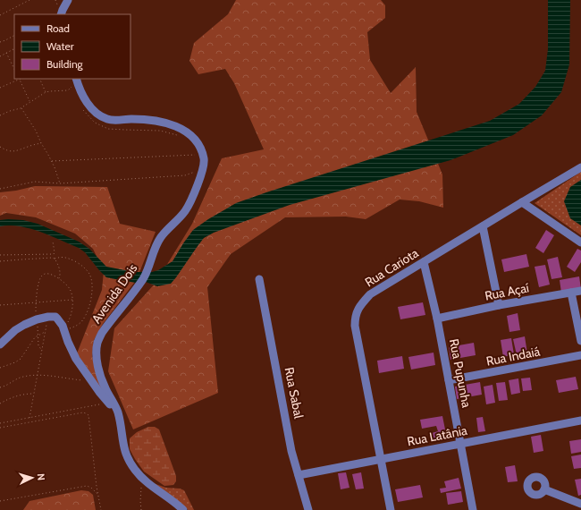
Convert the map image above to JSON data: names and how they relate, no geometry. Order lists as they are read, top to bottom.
{
  "streets": {
    "street": [
      "Rua Cariota",
      "Rua Açaí",
      "Avenida Dois",
      "Rua Indaiá",
      "Rua Pupunha",
      "Rua Sabal",
      "Rua Latânia"
    ]
  },
  "crossings": [
    ["Rua Cariota", "Rua Pupunha"],
    ["Rua Cariota", "Rua Latânia"],
    ["Rua Açaí", "Rua Pupunha"],
    ["Rua Indaiá", "Rua Pupunha"],
    ["Rua Pupunha", "Rua Latânia"],
    ["Rua Sabal", "Rua Latânia"]
  ],
  "legend": ["Road", "Water", "Building"],
  "north": "right"
}
